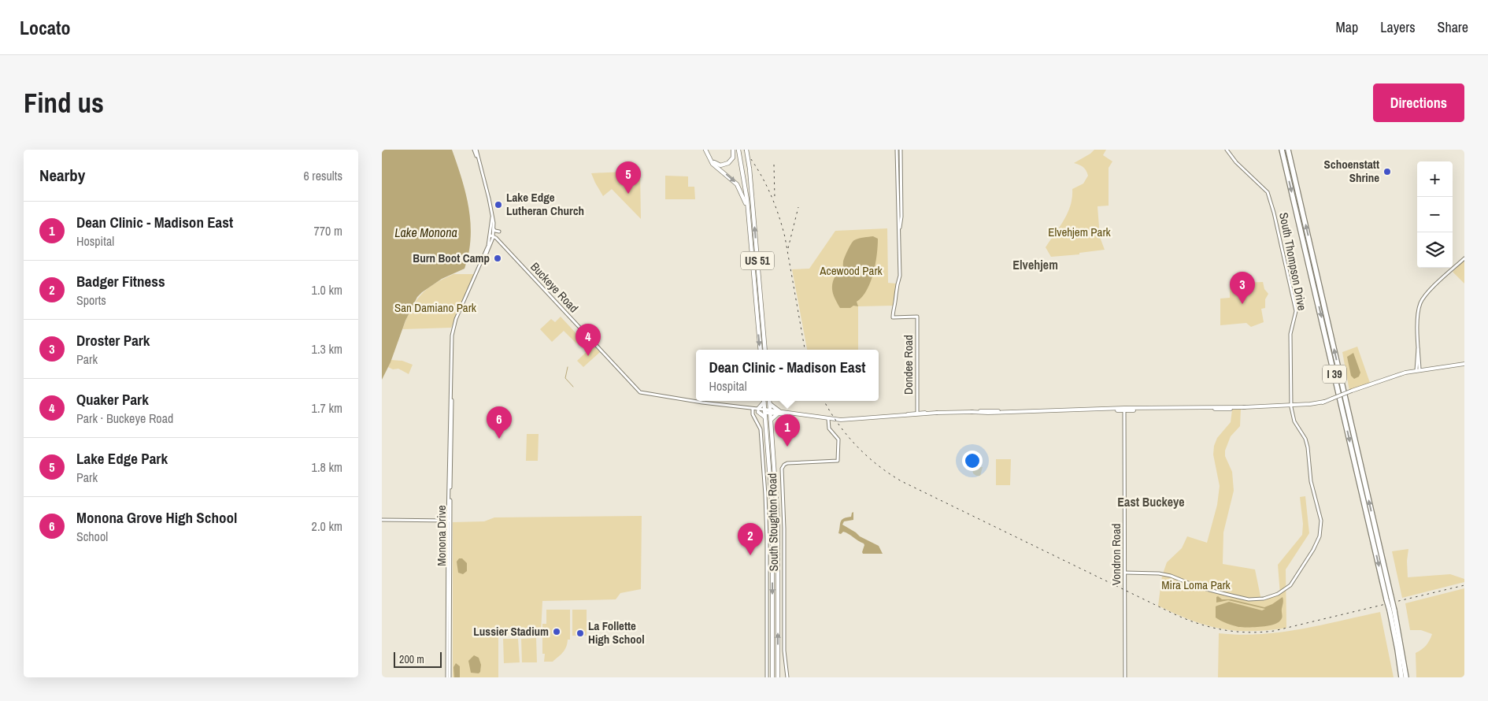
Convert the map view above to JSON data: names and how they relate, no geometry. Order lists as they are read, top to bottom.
{
  "streets": {
    "highway": ["I 39"],
    "main road": ["US 51", "South Stoughton Road"],
    "street": [
      "South Thompson Drive",
      "Buckeye Road",
      "Dondee Road",
      "Monona Drive",
      "Vondron Road"
    ]
  },
  "crossings": [
    ["South Thompson Drive", "Vondron Road"],
    ["Buckeye Road", "South Stoughton Road"],
    ["Buckeye Road", "Monona Drive"]
  ],
  "districts": ["Elvehjem", "East Buckeye"],
  "water": ["Lake Monona"],
  "parks": [
    "Elvehjem Park",
    "Acewood Park",
    "San Damiano Park",
    "Mira Loma Park"
  ],
  "places": [
    "Schoenstatt Shrine",
    "Lake Edge Lutheran Church",
    "Burn Boot Camp",
    "Lussier Stadium",
    "La Follette High School"
  ],
  "scale_bar": "200 m",
  "page": {
    "header": "Locato",
    "nav": ["Map", "Layers", "Share"],
    "buttons": "Directions",
    "title": "Find us",
    "heading": ["Nearby", "6 results"],
    "map_buttons": ["+", "−"],
    "pins": [
      "5",
      "3",
      "4",
      "6",
      "1",
      "2"
    ],
    "list": [
      {
        "mark": "1",
        "name": "Dean Clinic - Madison East",
        "note": "Hospital",
        "value": "770 m"
      },
      {
        "mark": "2",
        "name": "Badger Fitness",
        "note": "Sports",
        "value": "1.0 km"
      },
      {
        "mark": "3",
        "name": "Droster Park",
        "note": "Park",
        "value": "1.3 km"
      },
      {
        "mark": "4",
        "name": "Quaker Park",
        "note": "Park · Buckeye Road",
        "value": "1.7 km"
      },
      {
        "mark": "5",
        "name": "Lake Edge Park",
        "note": "Park",
        "value": "1.8 km"
      },
      {
        "mark": "6",
        "name": "Monona Grove High School",
        "note": "School",
        "value": "2.0 km"
      }
    ],
    "popup": ["Dean Clinic - Madison East", "Hospital"],
    "scale": "200 m"
  }
}
